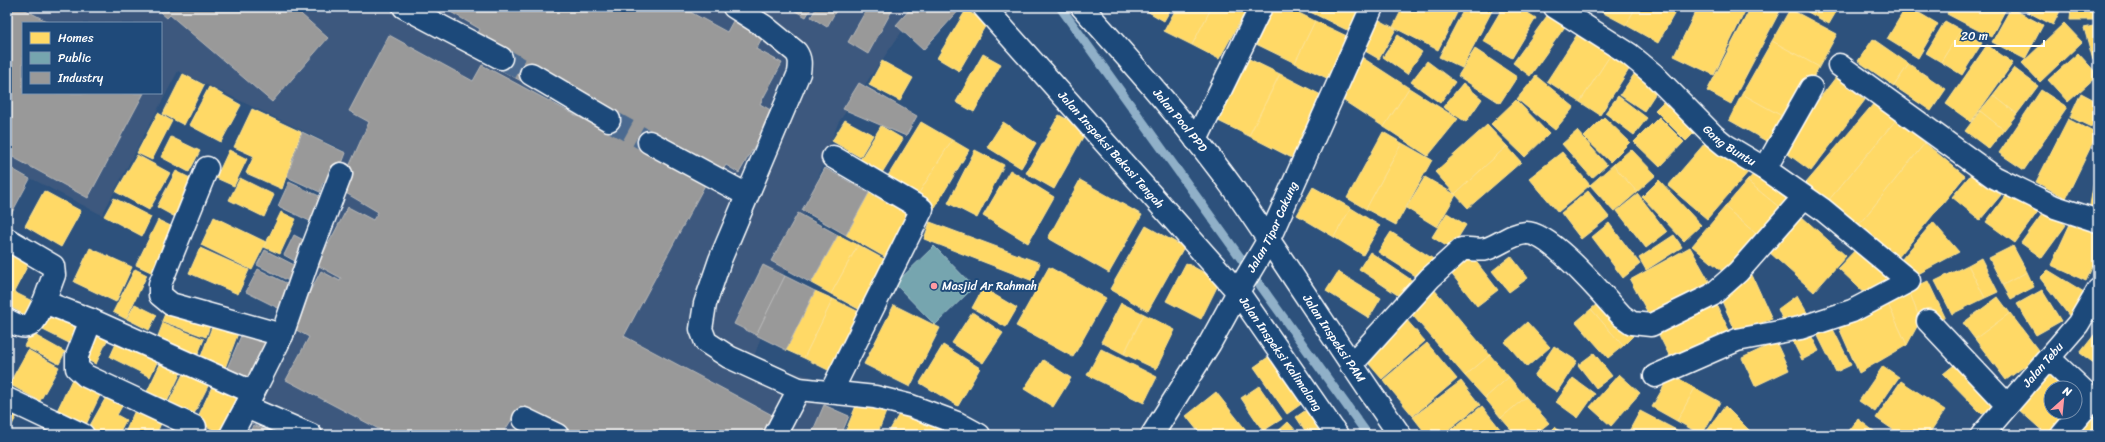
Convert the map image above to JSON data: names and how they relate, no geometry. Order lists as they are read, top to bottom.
{
  "streets": {
    "street": [
      "Jalan Pool PPD",
      "Gang Buntu",
      "Jalan Inspeksi Bekasi Tengah",
      "Jalan Tipar Cakung",
      "Jalan Inspeksi PAM",
      "Jalan Inspeksi Kalimalang",
      "Jalan Tebu"
    ]
  },
  "crossings": [
    ["Jalan Pool PPD", "Jalan Tipar Cakung"],
    ["Jalan Pool PPD", "Jalan Inspeksi PAM"],
    ["Jalan Inspeksi Bekasi Tengah", "Jalan Tipar Cakung"],
    ["Jalan Inspeksi Bekasi Tengah", "Jalan Inspeksi Kalimalang"],
    ["Jalan Tipar Cakung", "Jalan Inspeksi PAM"],
    ["Jalan Tipar Cakung", "Jalan Inspeksi Kalimalang"]
  ],
  "places": ["Masjid Ar Rahmah"],
  "legend": ["Homes", "Public", "Industry"],
  "scale_bar": "20 m",
  "north": "top right"
}
